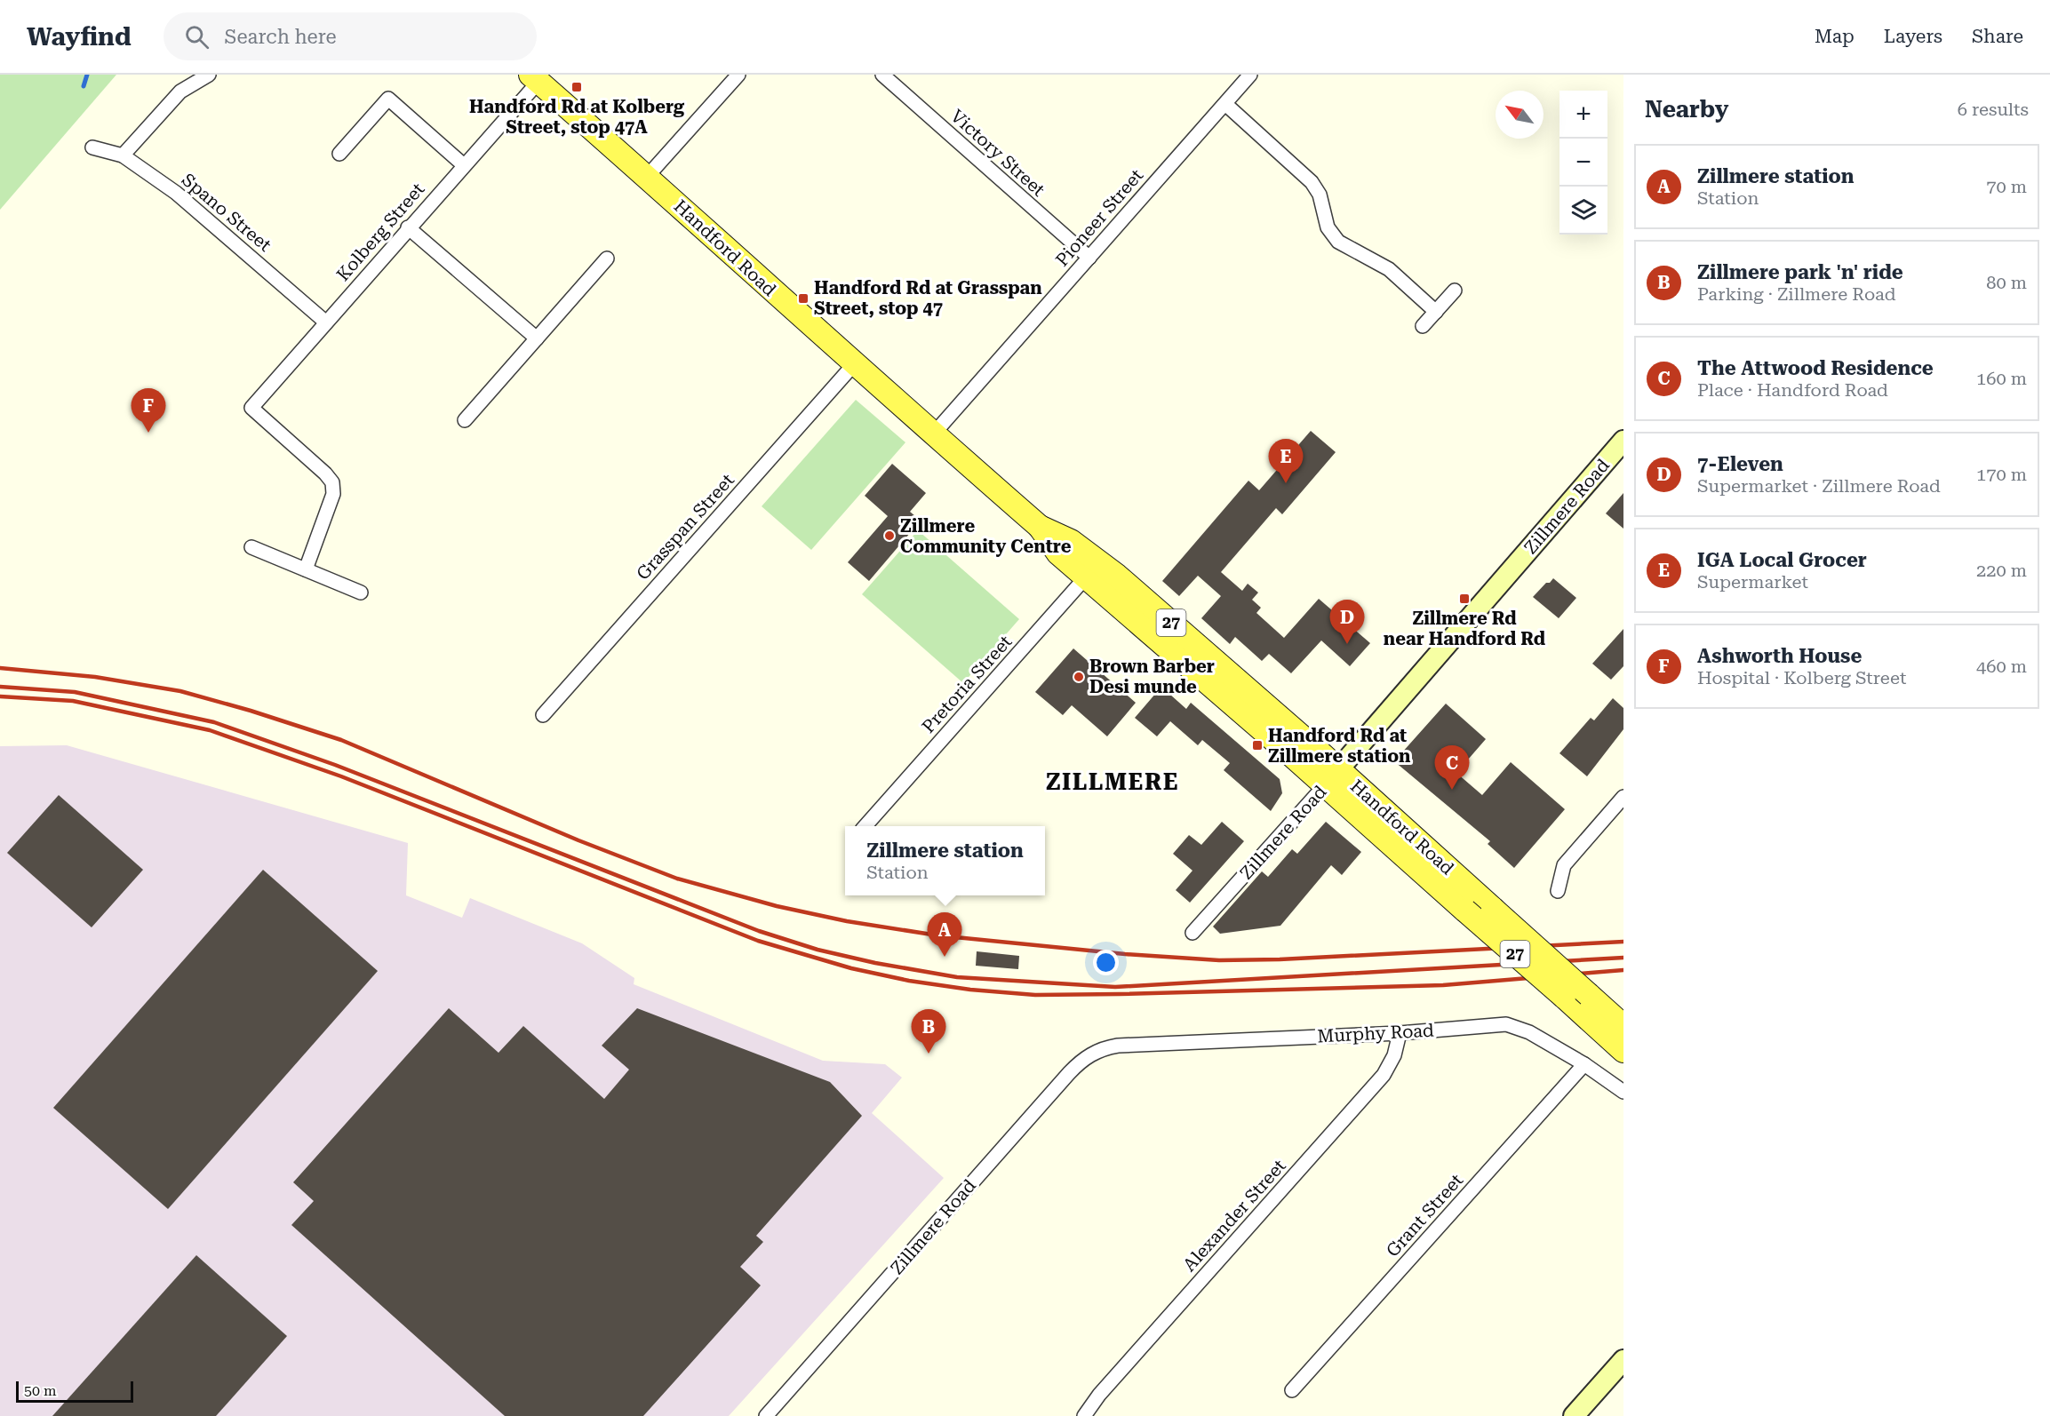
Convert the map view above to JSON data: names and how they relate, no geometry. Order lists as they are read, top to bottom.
{
  "streets": {
    "main road": ["Handford Road", "Zillmere Road", "27"],
    "street": [
      "Victory Street",
      "Spano Street",
      "Pioneer Street",
      "Kolberg Street",
      "Grasspan Street",
      "Pretoria Street",
      "Murphy Road",
      "Alexander Street",
      "Grant Street"
    ]
  },
  "crossings": [
    ["Victory Street", "Pioneer Street"],
    ["Spano Street", "Kolberg Street"],
    ["Pioneer Street", "Handford Road"],
    ["Kolberg Street", "Handford Road"],
    ["Handford Road", "Zillmere Road"],
    ["Handford Road", "Grasspan Street"],
    ["Handford Road", "Pretoria Street"],
    ["Zillmere Road", "Murphy Road"],
    ["Murphy Road", "Alexander Street"],
    ["Murphy Road", "Grant Street"]
  ],
  "districts": ["ZILLMERE"],
  "places": {
    "transit": [
      "Handford Rd at Kolberg Street, stop 47A",
      "Handford Rd at Grasspan Street, stop 47",
      "Zillmere Rd near Handford Rd",
      "Handford Rd at Zillmere station"
    ],
    "other": ["Zillmere Community Centre", "Brown Barber Desi munde"]
  },
  "scale_bar": "50 m",
  "north": "top left",
  "page": {
    "header": "Wayfind",
    "search": "Search here",
    "nav": ["Map", "Layers", "Share"],
    "heading": ["Nearby", "6 results"],
    "map_buttons": ["+", "−"],
    "list": [
      {
        "mark": "A",
        "name": "Zillmere station",
        "note": "Station",
        "value": "70 m"
      },
      {
        "mark": "B",
        "name": "Zillmere park 'n' ride",
        "note": "Parking · Zillmere Road",
        "value": "80 m"
      },
      {
        "mark": "C",
        "name": "The Attwood Residence",
        "note": "Place · Handford Road",
        "value": "160 m"
      },
      {
        "mark": "D",
        "name": "7-Eleven",
        "note": "Supermarket · Zillmere Road",
        "value": "170 m"
      },
      {
        "mark": "E",
        "name": "IGA Local Grocer",
        "note": "Supermarket",
        "value": "220 m"
      },
      {
        "mark": "F",
        "name": "Ashworth House",
        "note": "Hospital · Kolberg Street",
        "value": "460 m"
      }
    ],
    "pins": [
      "F",
      "E",
      "D",
      "C",
      "A",
      "B"
    ],
    "popup": ["Zillmere station", "Station"],
    "scale": "50 m"
  }
}
